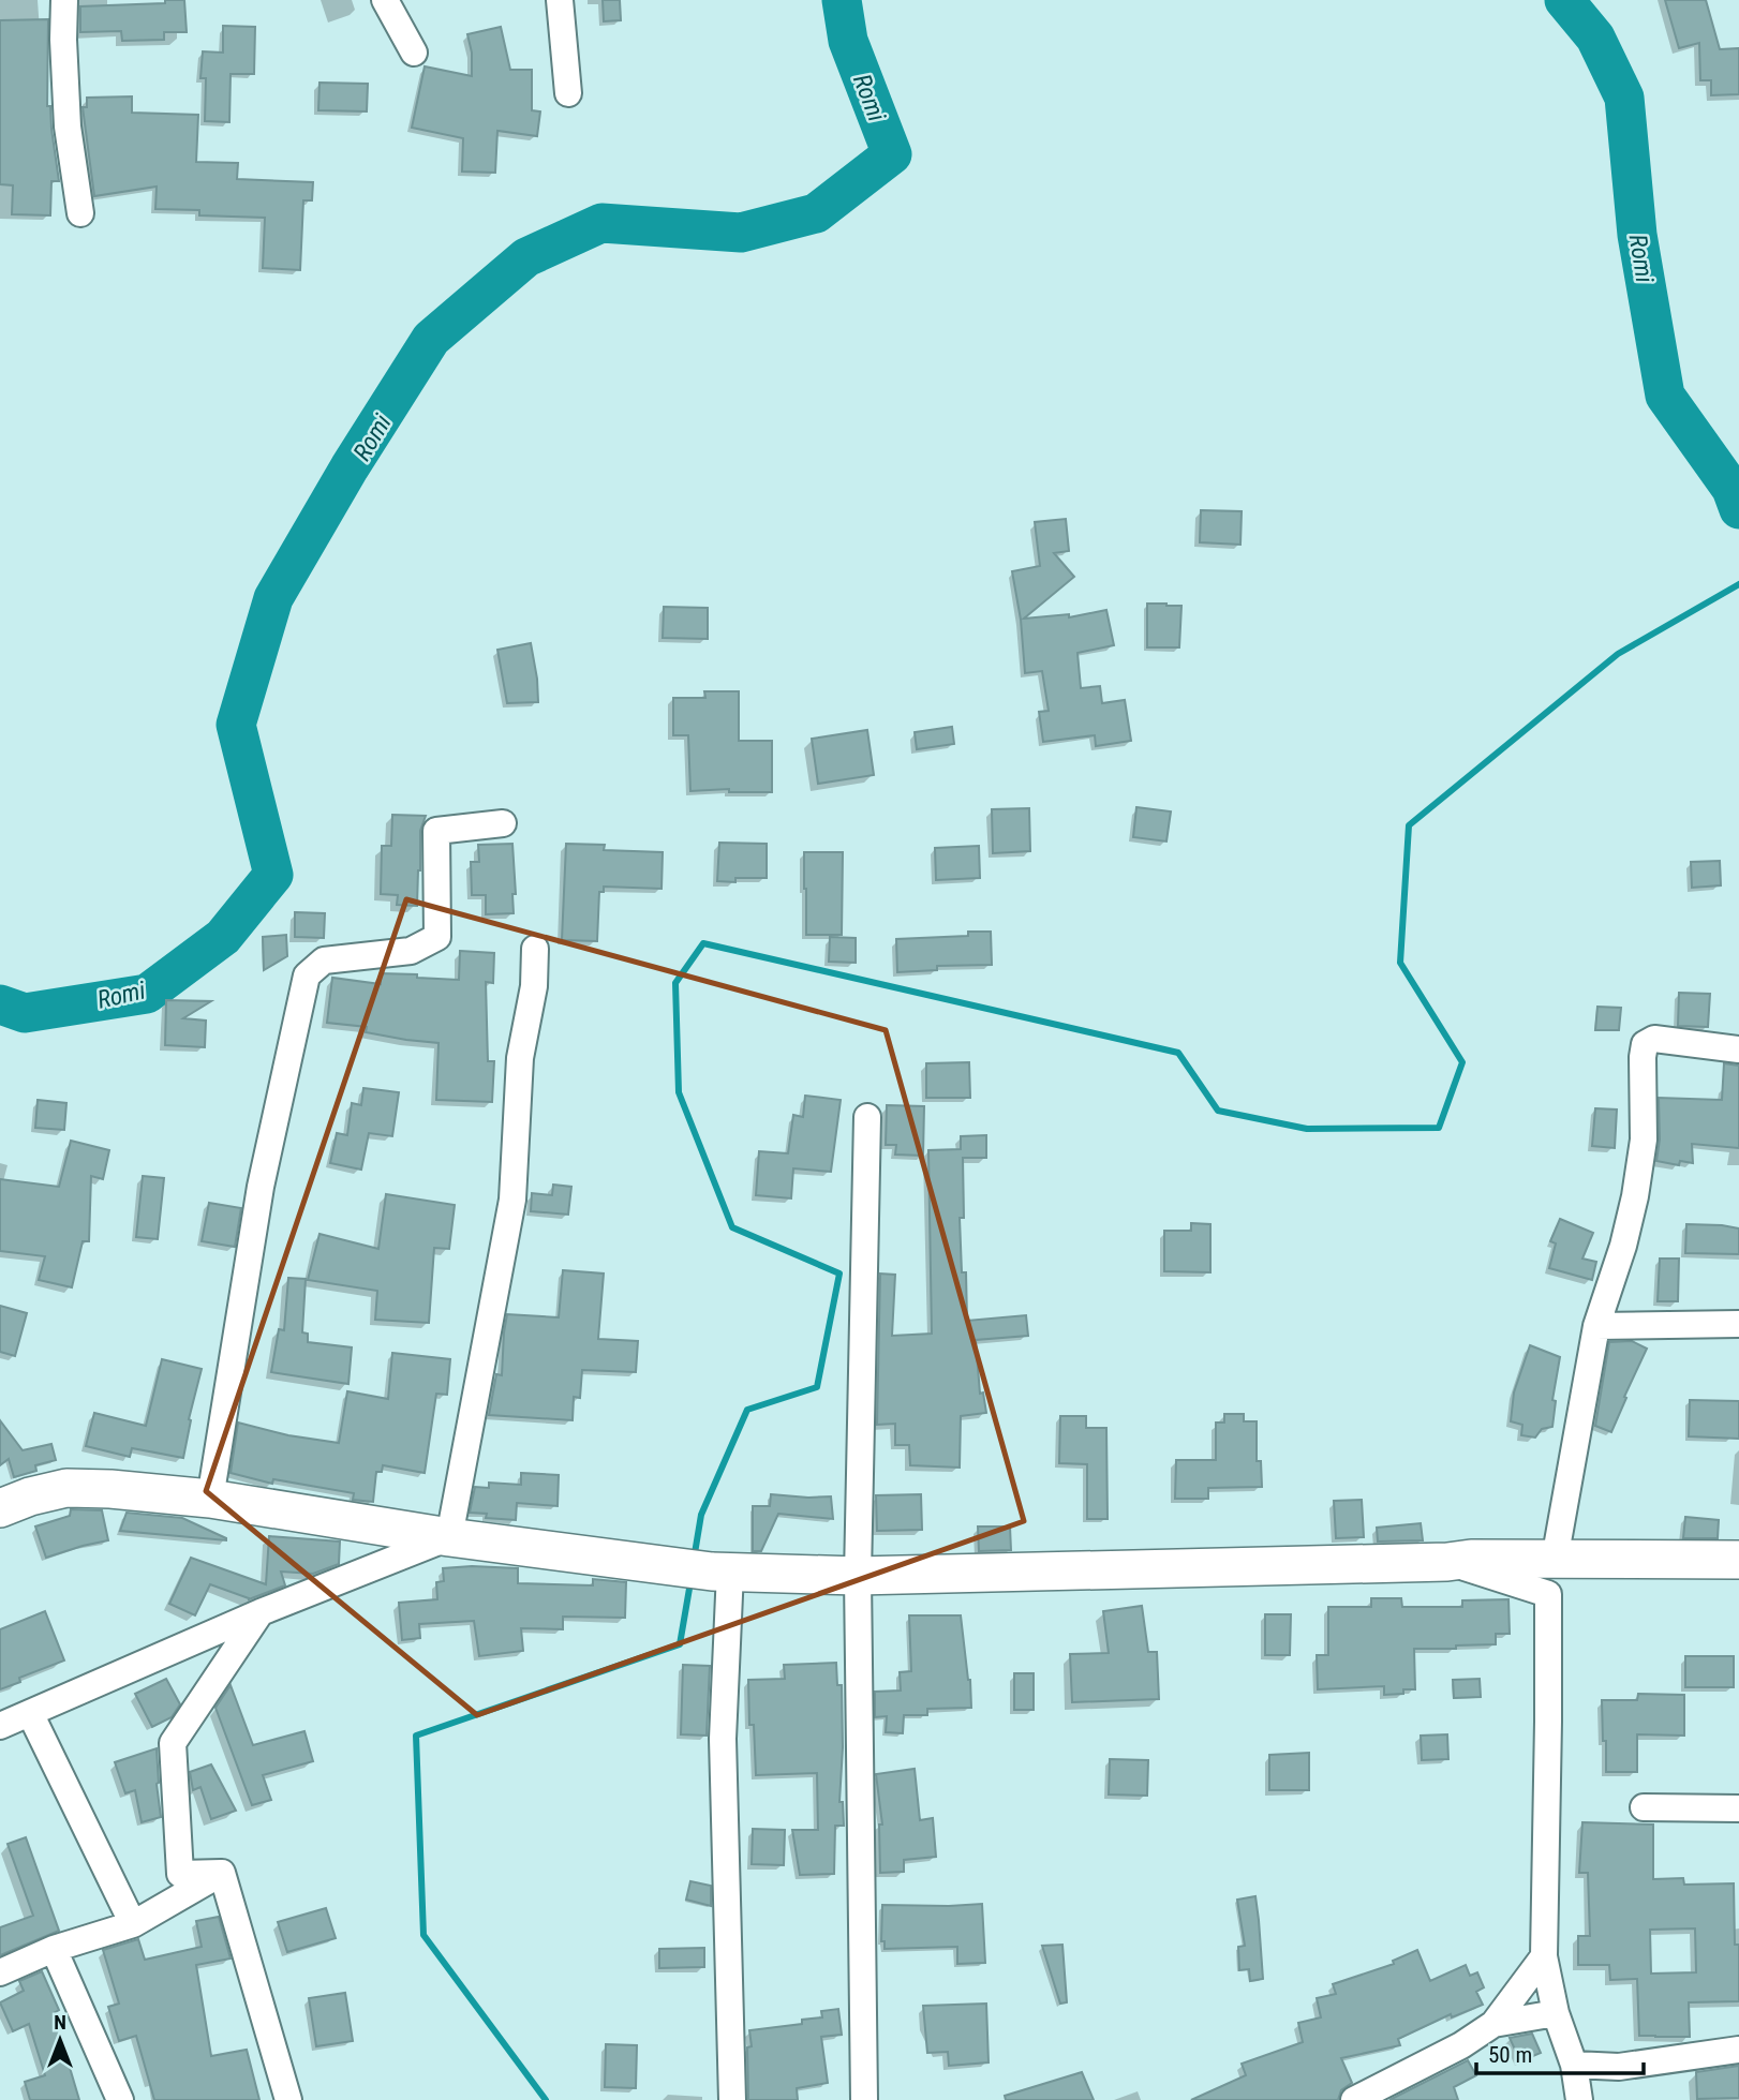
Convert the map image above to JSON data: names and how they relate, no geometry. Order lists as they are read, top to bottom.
{
  "water": ["Romi"],
  "scale_bar": "50 m",
  "north": "top"
}
